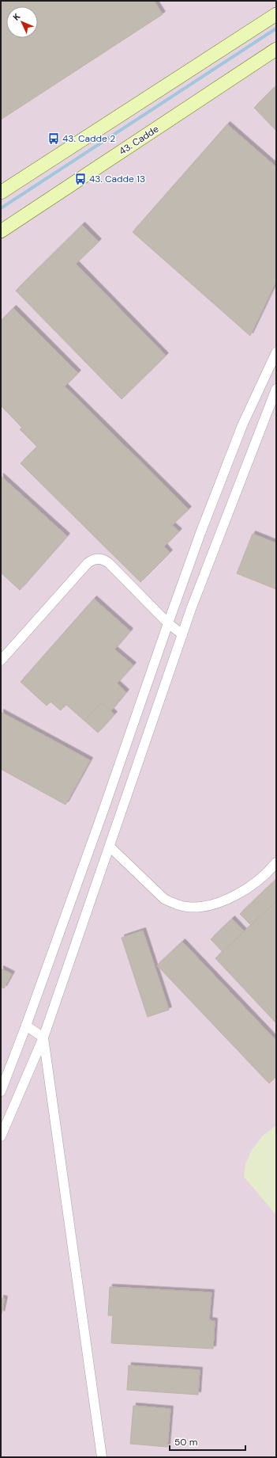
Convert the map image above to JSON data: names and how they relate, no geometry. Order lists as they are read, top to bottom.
{
  "streets": {
    "main road": ["43. Cadde"]
  },
  "places": {
    "bus stop": ["43. Cadde 2", "43. Cadde 13"]
  },
  "scale_bar": "50 m",
  "north": "top left"
}
